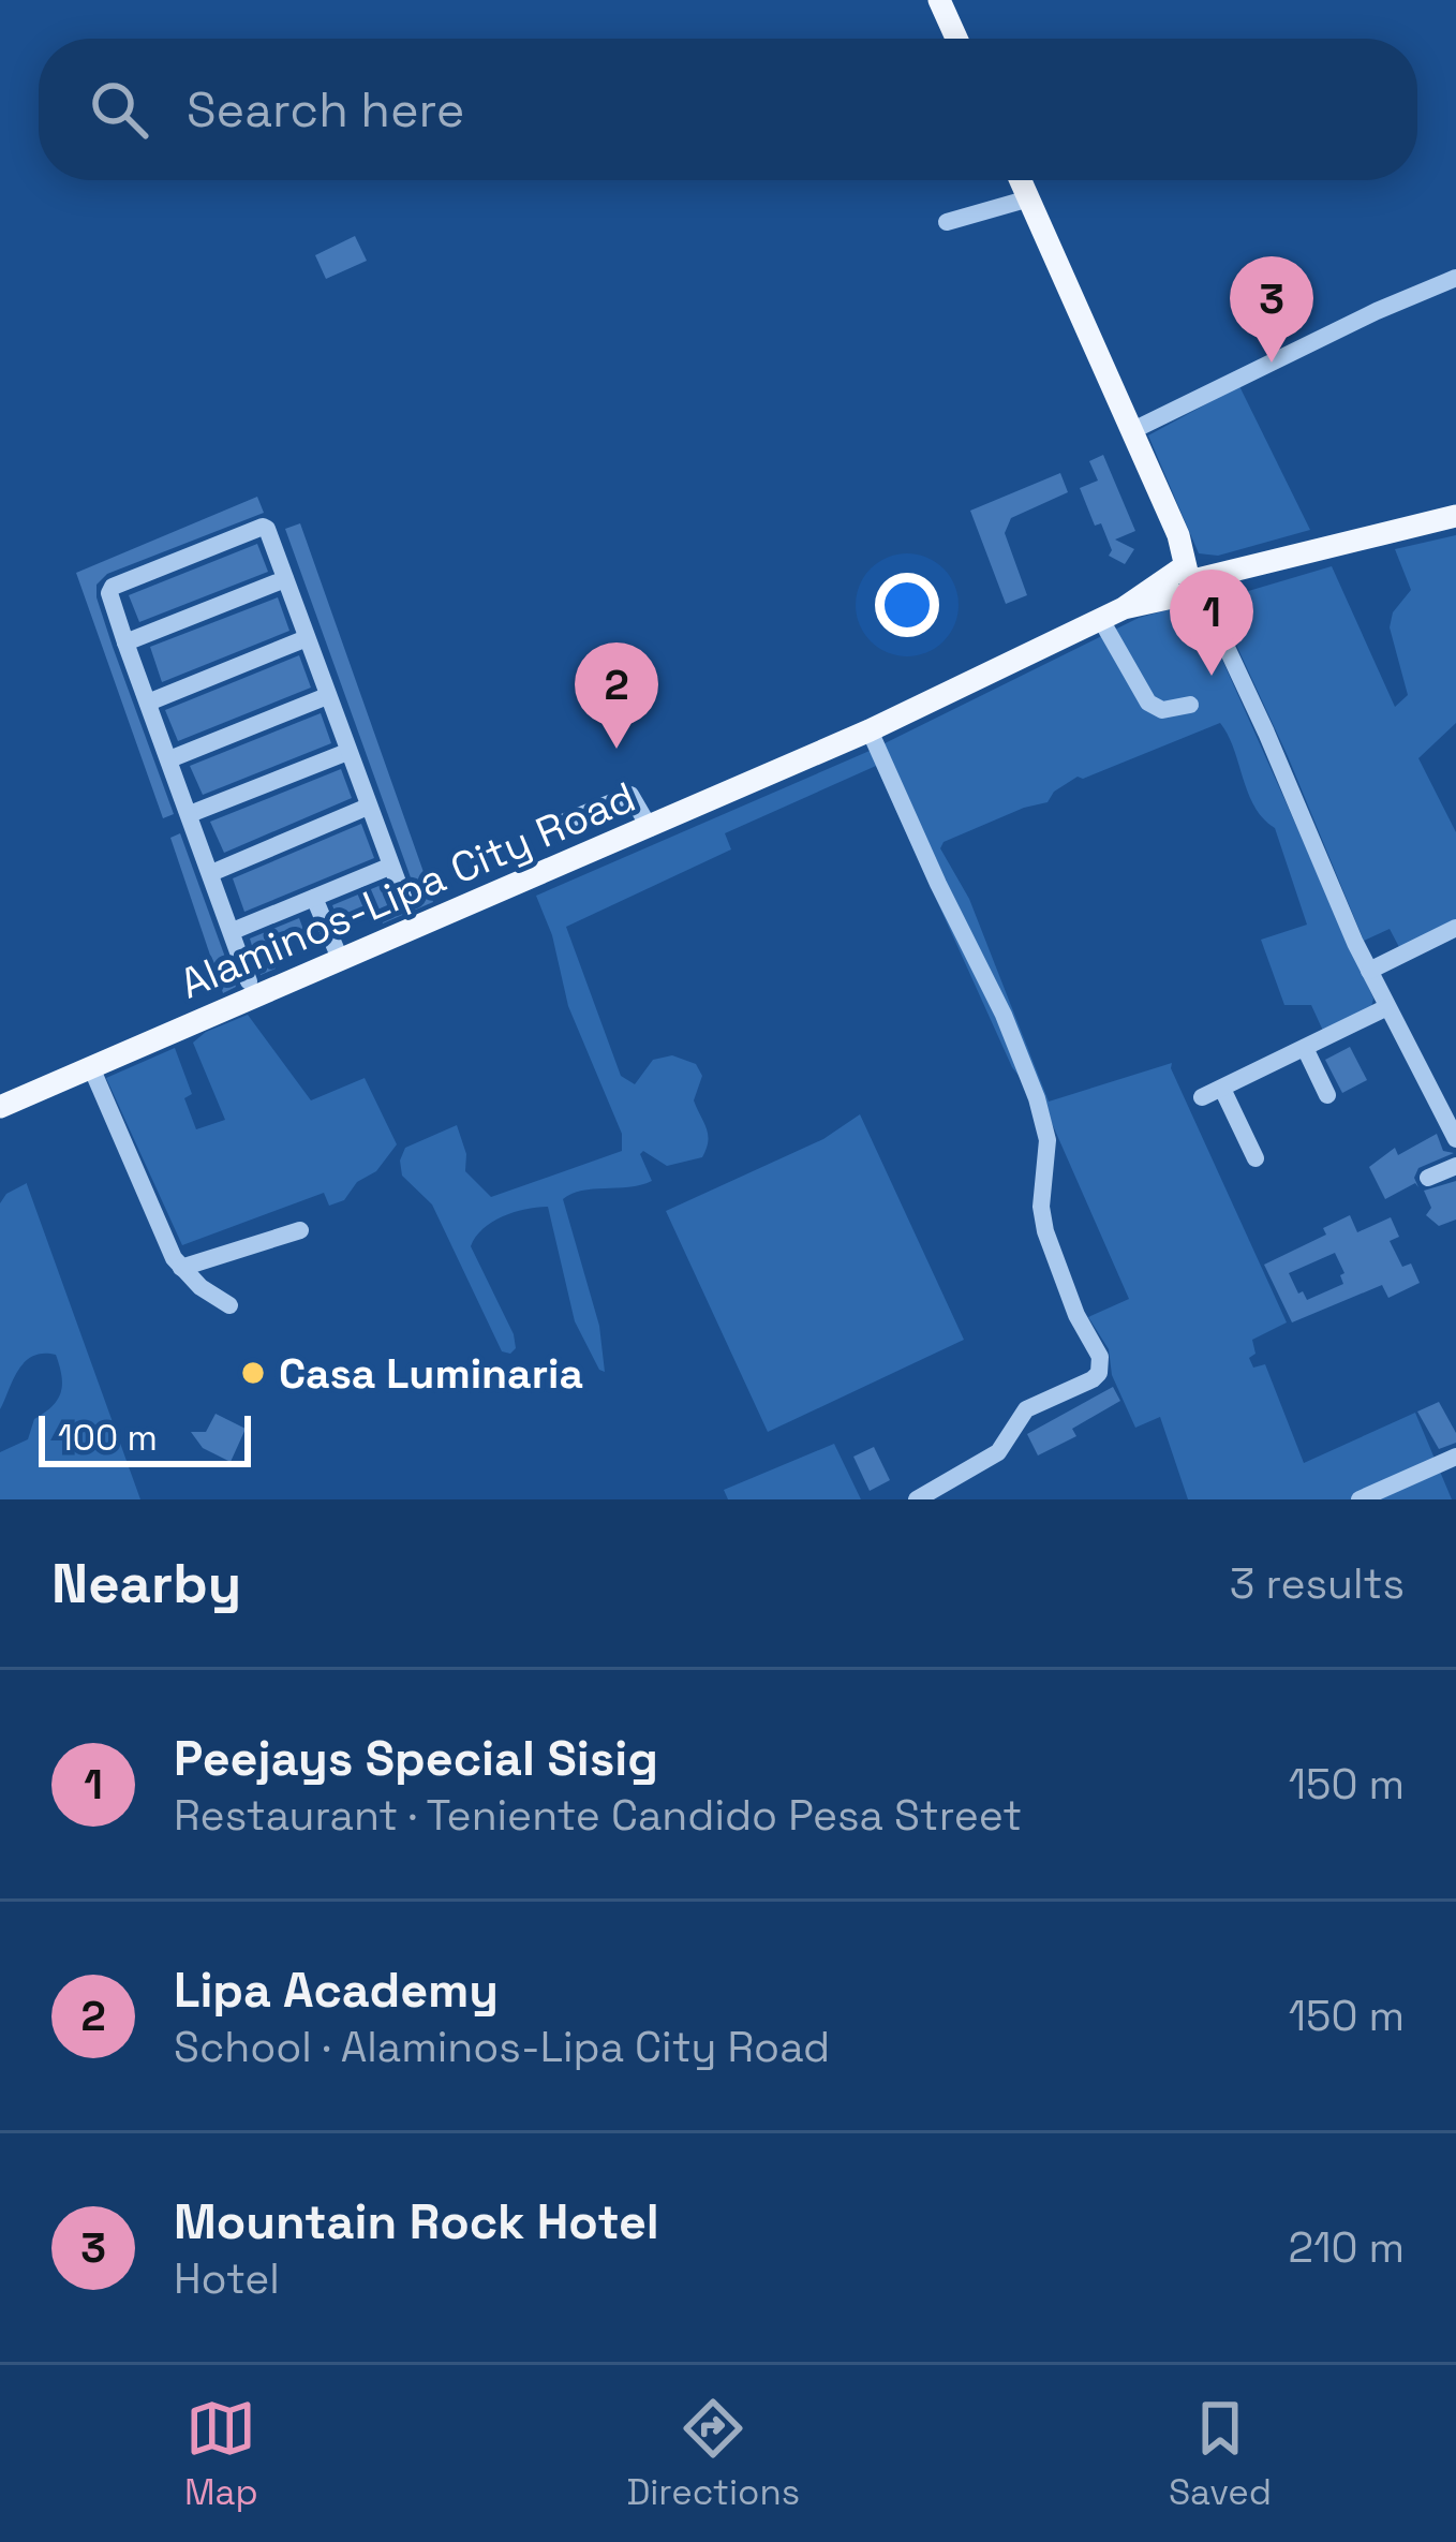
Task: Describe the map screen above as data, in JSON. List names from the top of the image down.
{
  "streets": {
    "main road": ["Alaminos-Lipa City Road"]
  },
  "places": ["Casa Luminaria"],
  "scale_bar": "100 m",
  "page": {
    "search": "Search here",
    "pins": ["3", "1", "2"],
    "scale": "100 m",
    "heading": ["Nearby", "3 results"],
    "list": [
      {
        "mark": "1",
        "name": "Peejays Special Sisig",
        "note": "Restaurant · Teniente Candido Pesa Street",
        "value": "150 m"
      },
      {
        "mark": "2",
        "name": "Lipa Academy",
        "note": "School · Alaminos-Lipa City Road",
        "value": "150 m"
      },
      {
        "mark": "3",
        "name": "Mountain Rock Hotel",
        "note": "Hotel",
        "value": "210 m"
      }
    ],
    "nav": ["Map", "Directions", "Saved"]
  }
}
